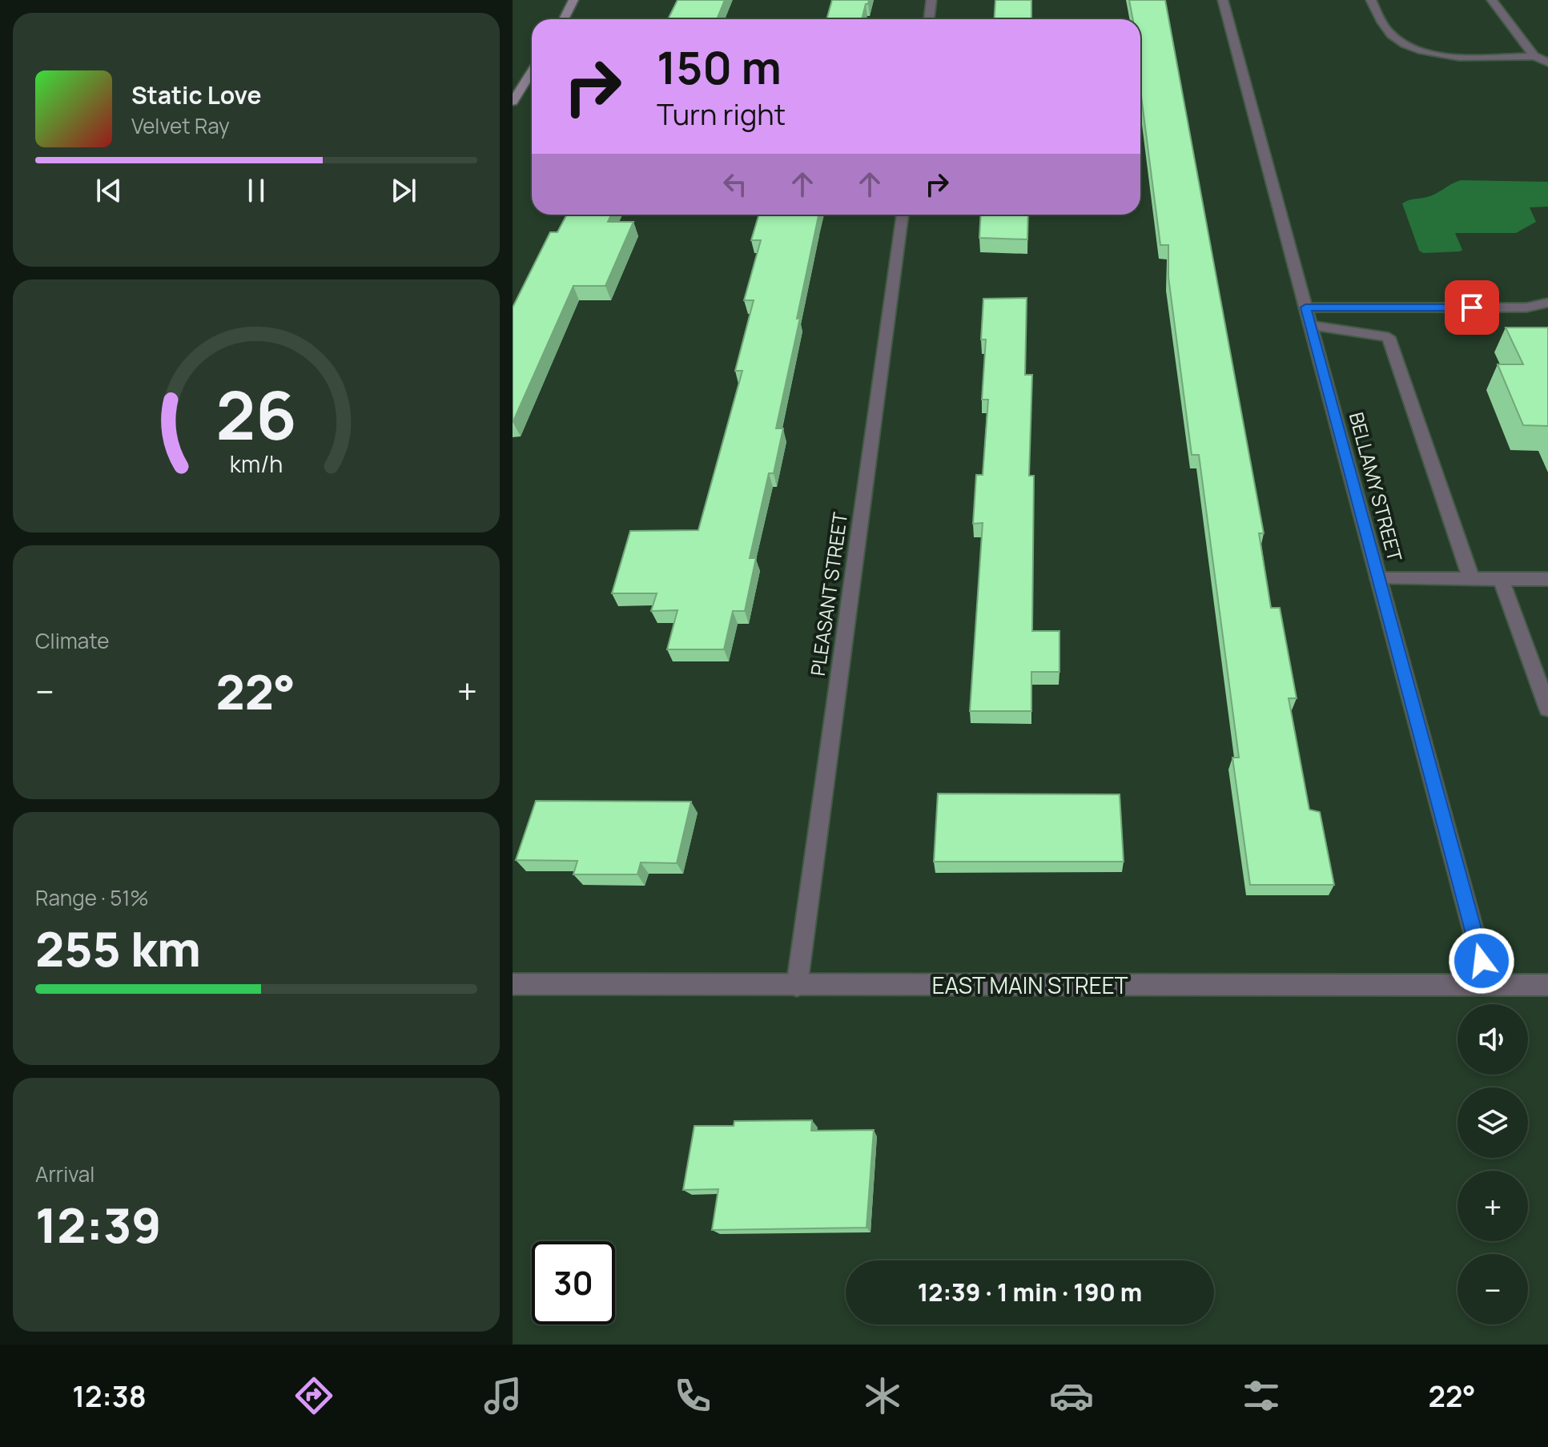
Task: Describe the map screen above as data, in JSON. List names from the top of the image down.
{
  "streets": {
    "street": ["BELLAMY STREET", "PLEASANT STREET", "EAST MAIN STREET"]
  },
  "crossings": [
    ["BELLAMY STREET", "EAST MAIN STREET"],
    ["PLEASANT STREET", "EAST MAIN STREET"]
  ],
  "page": {
    "turn": ["150 m", "Turn right"],
    "song": ["Static Love", "Velvet Ray"],
    "tile": [
      "Climate",
      ["Range · 51%", "255 km"],
      ["Arrival", "12:39"]
    ],
    "heat": ["−", "22°", "+"],
    "map_buttons": ["+", "−"],
    "limit": "30",
    "trip": "12:39 · 1 min · 190 m",
    "tabs": ["12:38", "22°"],
    "gauge": ["26", "km/h"]
  }
}
